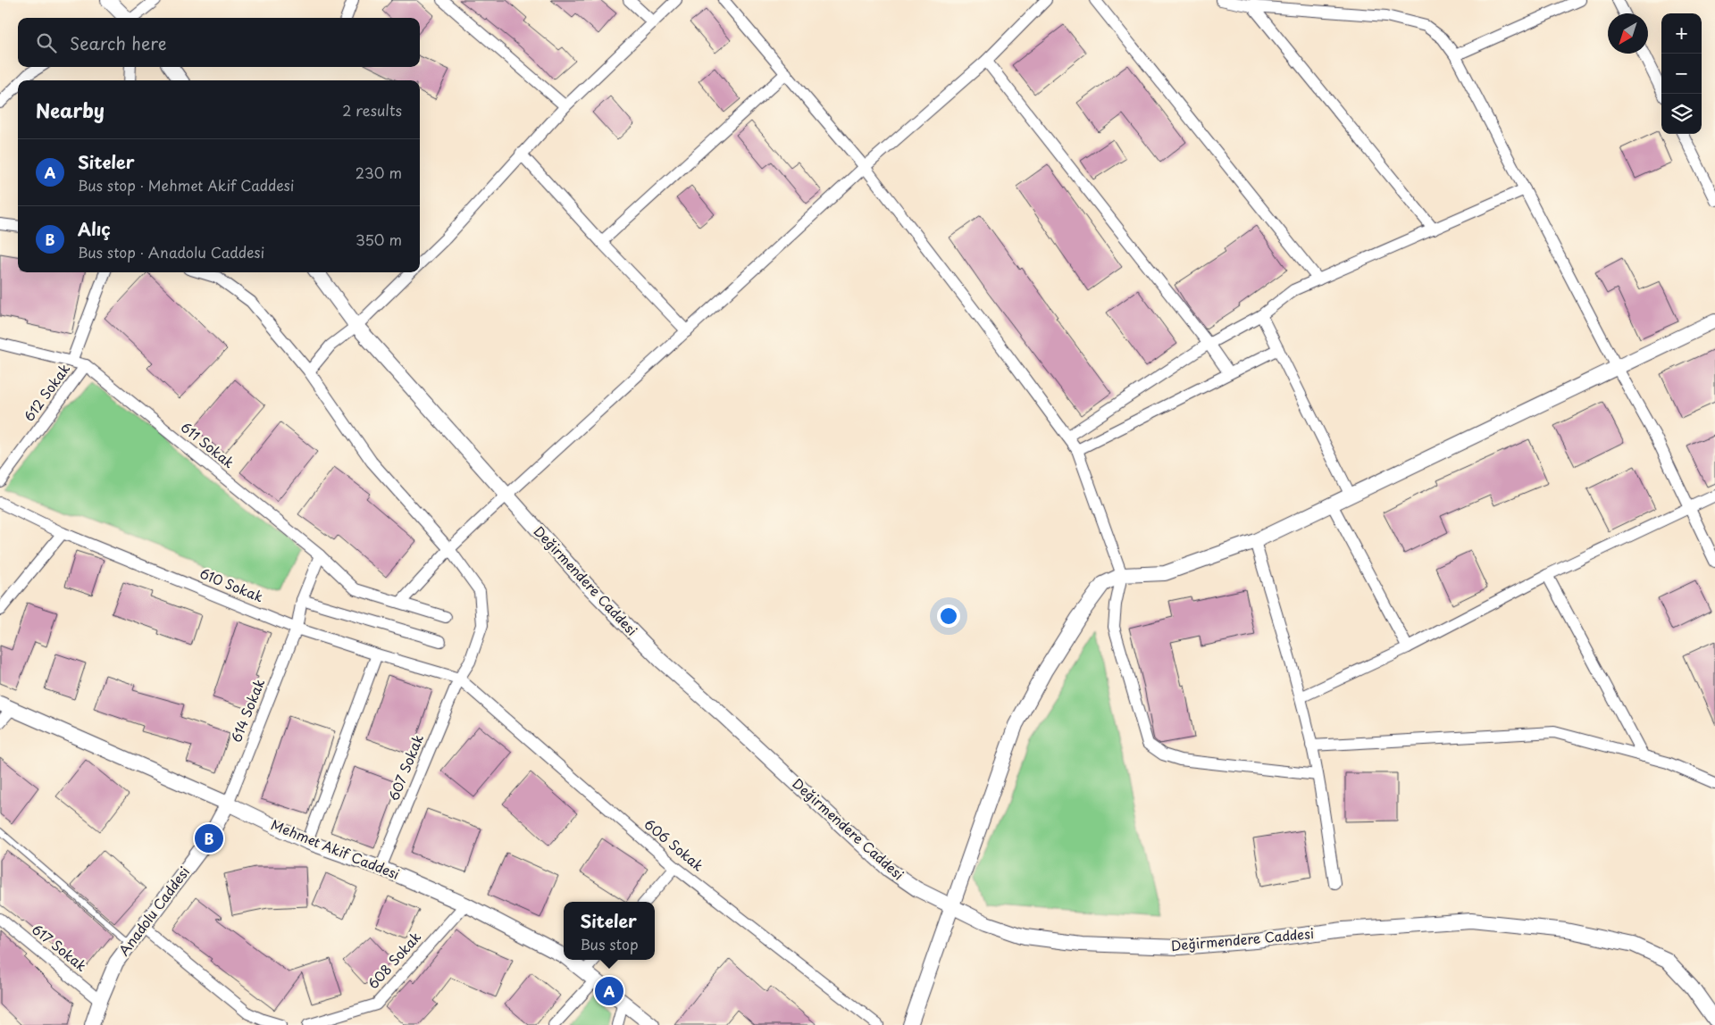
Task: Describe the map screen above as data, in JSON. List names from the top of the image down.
{
  "streets": {
    "street": [
      "612 Sokak",
      "611 Sokak",
      "Değirmendere Caddesi",
      "610 Sokak",
      "614 Sokak",
      "607 Sokak",
      "606 Sokak",
      "Mehmet Akif Caddesi",
      "Anadolu Caddesi",
      "617 Sokak",
      "608 Sokak"
    ]
  },
  "crossings": [
    ["612 Sokak", "611 Sokak"],
    ["610 Sokak", "614 Sokak"],
    ["610 Sokak", "607 Sokak"],
    ["610 Sokak", "606 Sokak"],
    ["614 Sokak", "Mehmet Akif Caddesi"],
    ["614 Sokak", "Anadolu Caddesi"],
    ["607 Sokak", "606 Sokak"],
    ["607 Sokak", "Mehmet Akif Caddesi"],
    ["Mehmet Akif Caddesi", "Anadolu Caddesi"],
    ["Mehmet Akif Caddesi", "608 Sokak"],
    ["Anadolu Caddesi", "617 Sokak"]
  ],
  "north": "bottom left",
  "page": {
    "map_buttons": ["+", "−"],
    "search": "Search here",
    "heading": ["Nearby", "2 results"],
    "list": [
      {
        "mark": "A",
        "name": "Siteler",
        "note": "Bus stop · Mehmet Akif Caddesi",
        "value": "230 m"
      },
      {
        "mark": "B",
        "name": "Alıç",
        "note": "Bus stop · Anadolu Caddesi",
        "value": "350 m"
      }
    ],
    "pins": ["B", "A"],
    "popup": ["Siteler", "Bus stop"]
  }
}
